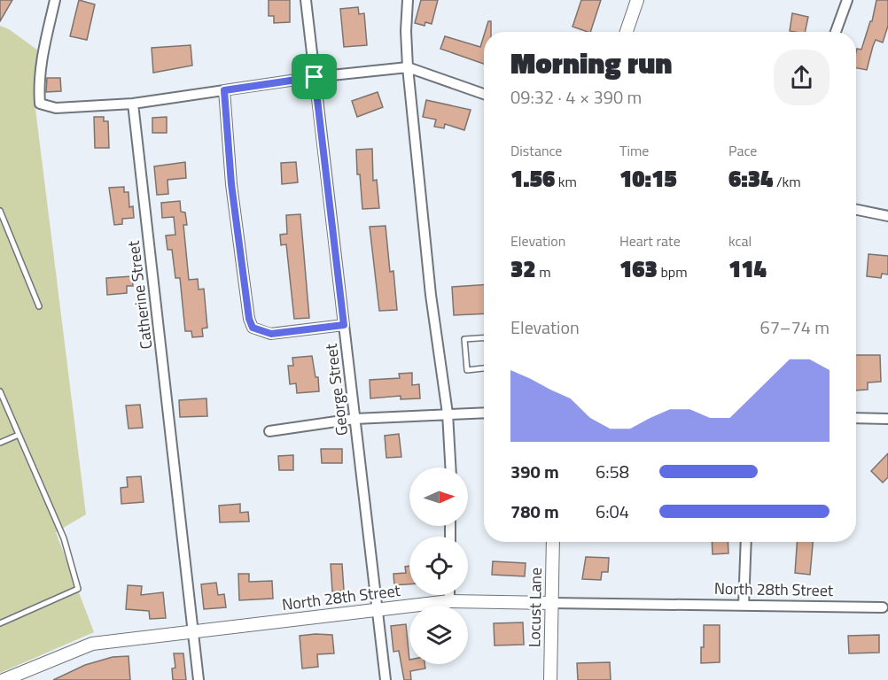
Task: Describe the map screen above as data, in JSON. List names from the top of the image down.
{
  "streets": {
    "street": [
      "Catherine Street",
      "George Street",
      "North 28th Street",
      "Locust Lane"
    ]
  },
  "crossings": [
    ["Catherine Street", "North 28th Street"],
    ["George Street", "North 28th Street"],
    ["North 28th Street", "Locust Lane"]
  ],
  "north": "right",
  "page": {
    "heading": ["Morning run", "09:32 · 4 × 390 m"],
    "stats": [
      ["Distance", "1.56 km"],
      ["Time", "10:15"],
      ["Pace", "6:34 /km"],
      ["Elevation", "32 m"],
      ["Heart rate", "163 bpm"],
      ["kcal", "114"]
    ],
    "chart": ["Elevation", "67–74 m"],
    "list": [
      {
        "name": "390 m",
        "note": "6:58"
      },
      {
        "name": "780 m",
        "note": "6:04"
      }
    ]
  }
}
